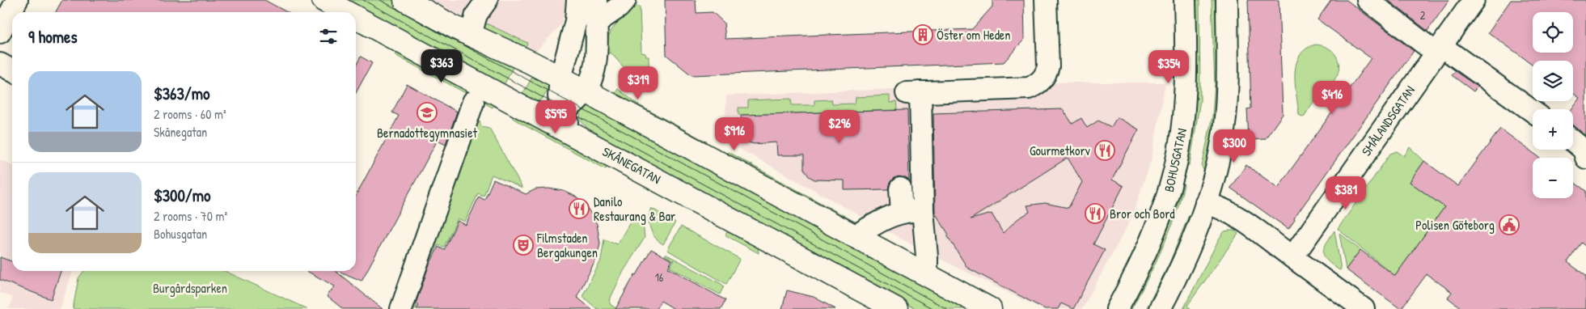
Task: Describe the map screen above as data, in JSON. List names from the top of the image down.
{
  "streets": {
    "main road": ["SKÅNEGATAN"],
    "street": ["SMÅLANDSGATAN", "BOHUSGATAN"]
  },
  "parks": ["Burgårdsparken"],
  "places": {
    "building": ["Öster om Heden"],
    "school or university": ["Bernadottegymnasiet"],
    "restaurant": ["Gourmetkorv", "Danilo Restaurang & Bar", "Bror och Bord"],
    "public building": ["Polisen Göteborg"],
    "theatre": ["Filmstaden Bergakungen"]
  },
  "house_numbers": ["2", "16"],
  "page": {
    "map_buttons": ["+", "−"],
    "heading": "9 homes",
    "price": [
      "$363",
      "$354",
      "$319",
      "$416",
      "$595",
      "$296",
      "$916",
      "$300",
      "$381"
    ],
    "list": [
      {
        "name": "$363/mo",
        "note": "2 rooms · 60 m² · Skånegatan"
      },
      {
        "name": "$300/mo",
        "note": "2 rooms · 70 m² · Bohusgatan"
      }
    ]
  }
}
